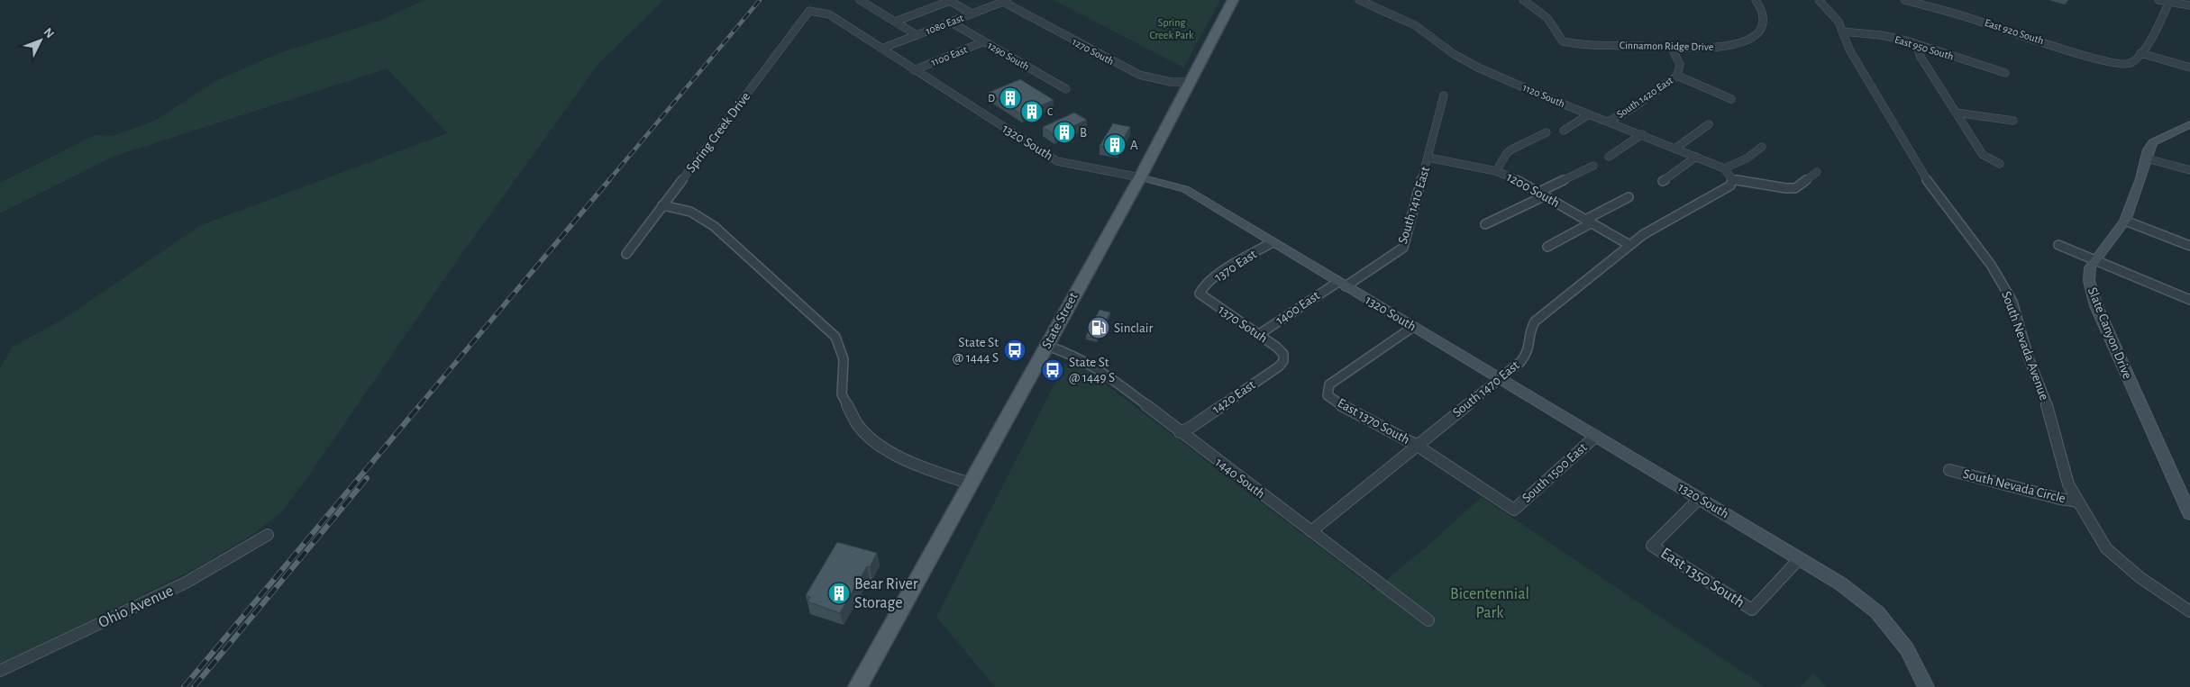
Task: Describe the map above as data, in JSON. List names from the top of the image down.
{
  "streets": {
    "main road": ["State Street"],
    "street": [
      "1080 East",
      "East 920 South",
      "Cinnamon Ridge Drive",
      "East 950 South",
      "1270 South",
      "1100 East",
      "1290 South",
      "1120 South",
      "South 1420 East",
      "Spring Creek Drive",
      "1320 South",
      "1200 South",
      "South 1410 East",
      "1370 East",
      "1400 East",
      "1370 Sotuh",
      "Slate Canyon Drive",
      "South Nevada Avenue",
      "South 1470 East",
      "1420 East",
      "East 1370 South",
      "South 1500 East",
      "1440 South",
      "South Nevada Circle",
      "East 1350 South",
      "Ohio Avenue"
    ]
  },
  "crossings": [
    ["1080 East", "1270 South"],
    ["1080 East", "1290 South"],
    ["1080 East", "1320 South"],
    ["Cinnamon Ridge Drive", "South 1420 East"],
    ["East 950 South", "South Nevada Avenue"],
    ["1270 South", "State Street"],
    ["1100 East", "1290 South"],
    ["1100 East", "1320 South"],
    ["1120 South", "South 1420 East"],
    ["Spring Creek Drive", "1320 South"],
    ["1320 South", "South 1410 East"],
    ["1320 South", "1370 East"],
    ["1320 South", "1400 East"],
    ["1320 South", "State Street"],
    ["1320 South", "South 1470 East"],
    ["1320 South", "East 1370 South"],
    ["1320 South", "South 1500 East"],
    ["1320 South", "East 1350 South"],
    ["1200 South", "South 1410 East"],
    ["1200 South", "South 1470 East"],
    ["South 1410 East", "1400 East"],
    ["1370 East", "1370 Sotuh"],
    ["1400 East", "1370 Sotuh"],
    ["State Street", "1440 South"],
    ["1370 Sotuh", "1420 East"],
    ["South Nevada Avenue", "South Nevada Circle"],
    ["South 1470 East", "East 1370 South"],
    ["South 1470 East", "1440 South"],
    ["1420 East", "1440 South"],
    ["East 1370 South", "South 1500 East"]
  ],
  "parks": ["Spring Creek Park", "Bicentennial Park"],
  "places": {
    "building": [
      "D",
      "C",
      "B",
      "A",
      "Bear River Storage"
    ],
    "fuel station": ["Sinclair"],
    "bus stop": ["State St @ 1444 S", "State St @ 1449 S"]
  },
  "north": "top right"
}
